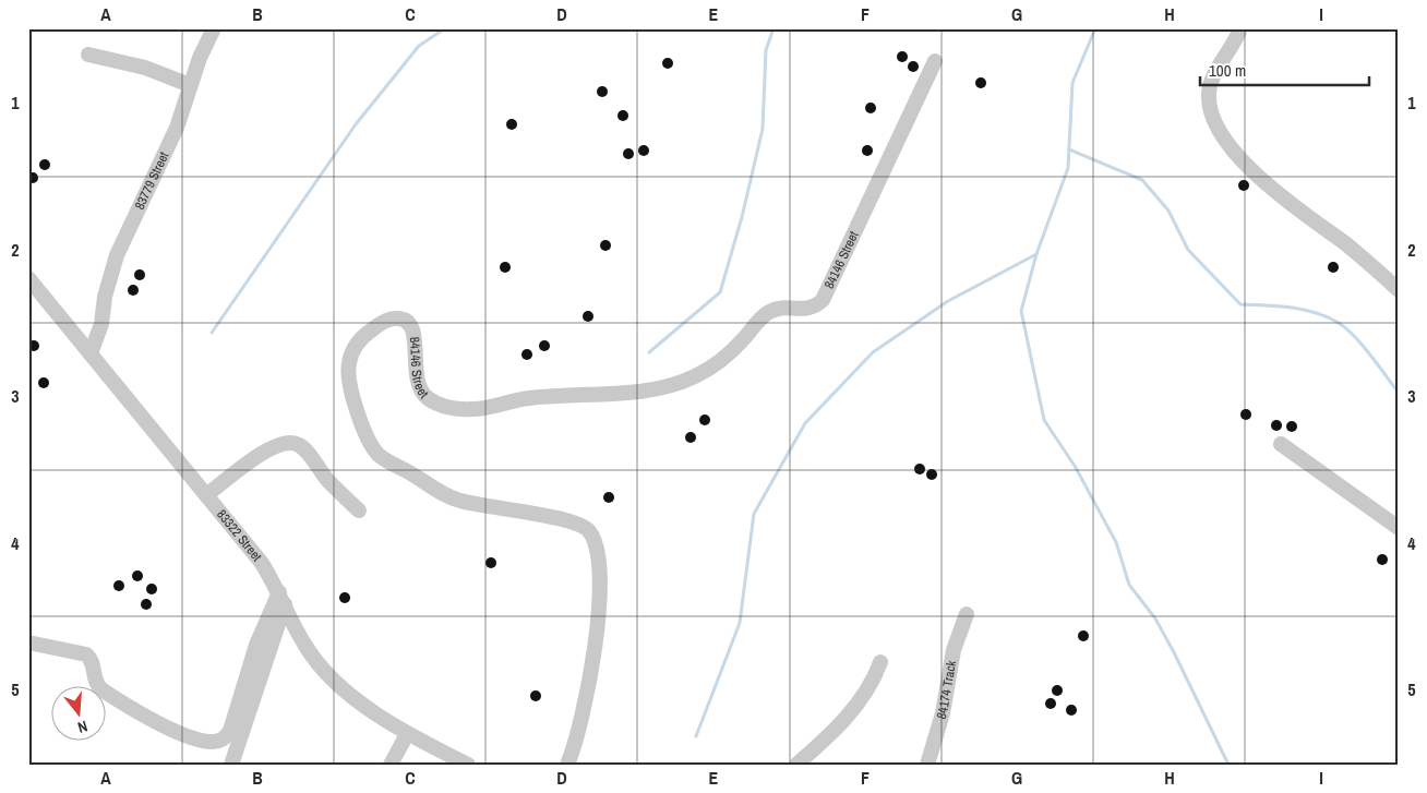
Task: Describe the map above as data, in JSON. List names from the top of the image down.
{
  "streets": {
    "street": [
      "83779 Street",
      "84146 Street",
      "83322 Street",
      "84174 Track"
    ]
  },
  "crossings": [
    ["83779 Street", "83322 Street"]
  ],
  "scale_bar": "100 m",
  "north": "bottom",
  "grid": {
    "columns": [
      "A",
      "B",
      "C",
      "D",
      "E",
      "F",
      "G",
      "H",
      "I"
    ],
    "rows": [
      "1",
      "2",
      "3",
      "4",
      "5"
    ]
  }
}
